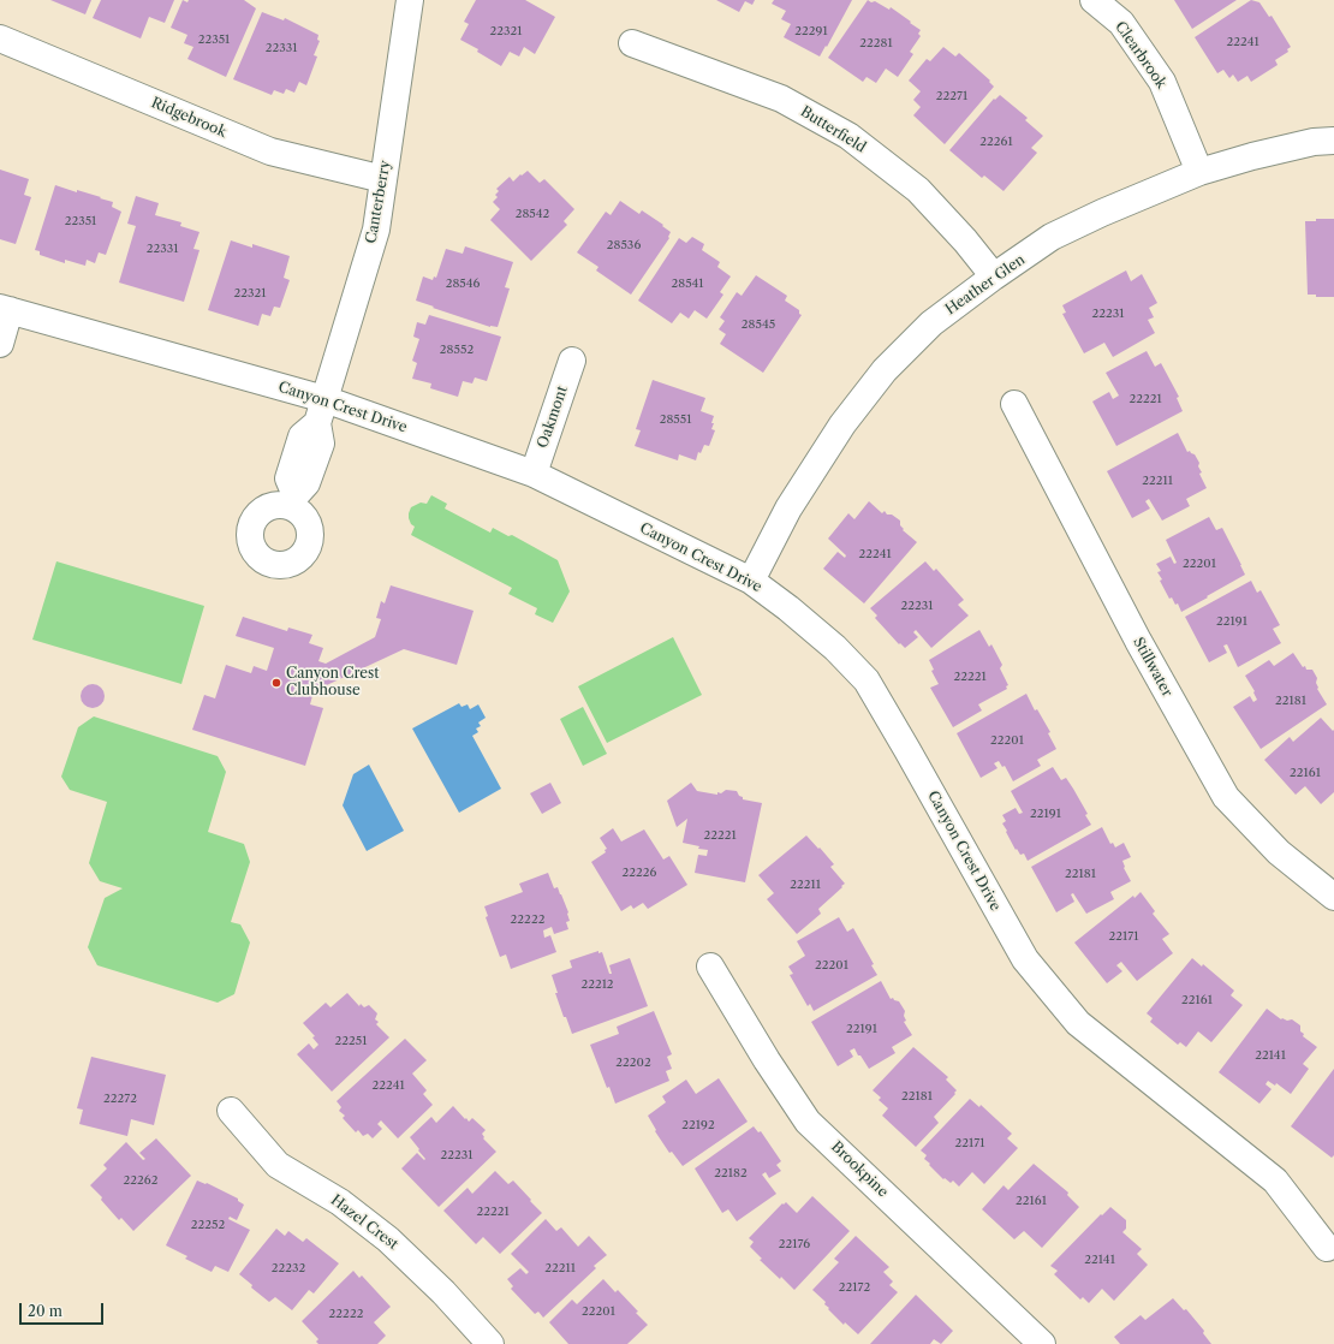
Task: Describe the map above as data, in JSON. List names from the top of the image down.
{
  "streets": {
    "street": [
      "Clearbrook",
      "Ridgebrook",
      "Butterfield",
      "Canterberry",
      "Heather Glen",
      "Canyon Crest Drive",
      "Oakmont",
      "Stillwater",
      "Brookpine",
      "Hazel Crest"
    ]
  },
  "crossings": [
    ["Clearbrook", "Heather Glen"],
    ["Ridgebrook", "Canterberry"],
    ["Butterfield", "Heather Glen"],
    ["Canterberry", "Canyon Crest Drive"],
    ["Heather Glen", "Canyon Crest Drive"],
    ["Canyon Crest Drive", "Oakmont"]
  ],
  "places": ["Canyon Crest Clubhouse"],
  "house_numbers": [
    "22321",
    "22291",
    "22351",
    "22241",
    "22281",
    "22331",
    "22271",
    "22261",
    "28542",
    "22351",
    "28536",
    "22331",
    "28546",
    "28541",
    "22321",
    "22231",
    "28545",
    "28552",
    "22221",
    "28551",
    "22211",
    "22241",
    "22201",
    "22231",
    "22191",
    "22221",
    "22181",
    "22201",
    "22161",
    "22191",
    "22221",
    "22226",
    "22181",
    "22211",
    "22222",
    "22171",
    "22201",
    "22212",
    "22161",
    "22191",
    "22251",
    "22141",
    "22202",
    "22241",
    "22181",
    "22272",
    "22192",
    "22171",
    "22231",
    "22182",
    "22262",
    "22161",
    "22221",
    "22252",
    "22176",
    "22141",
    "22232",
    "22211",
    "22172",
    "22201",
    "22222"
  ],
  "scale_bar": "20 m"
}
